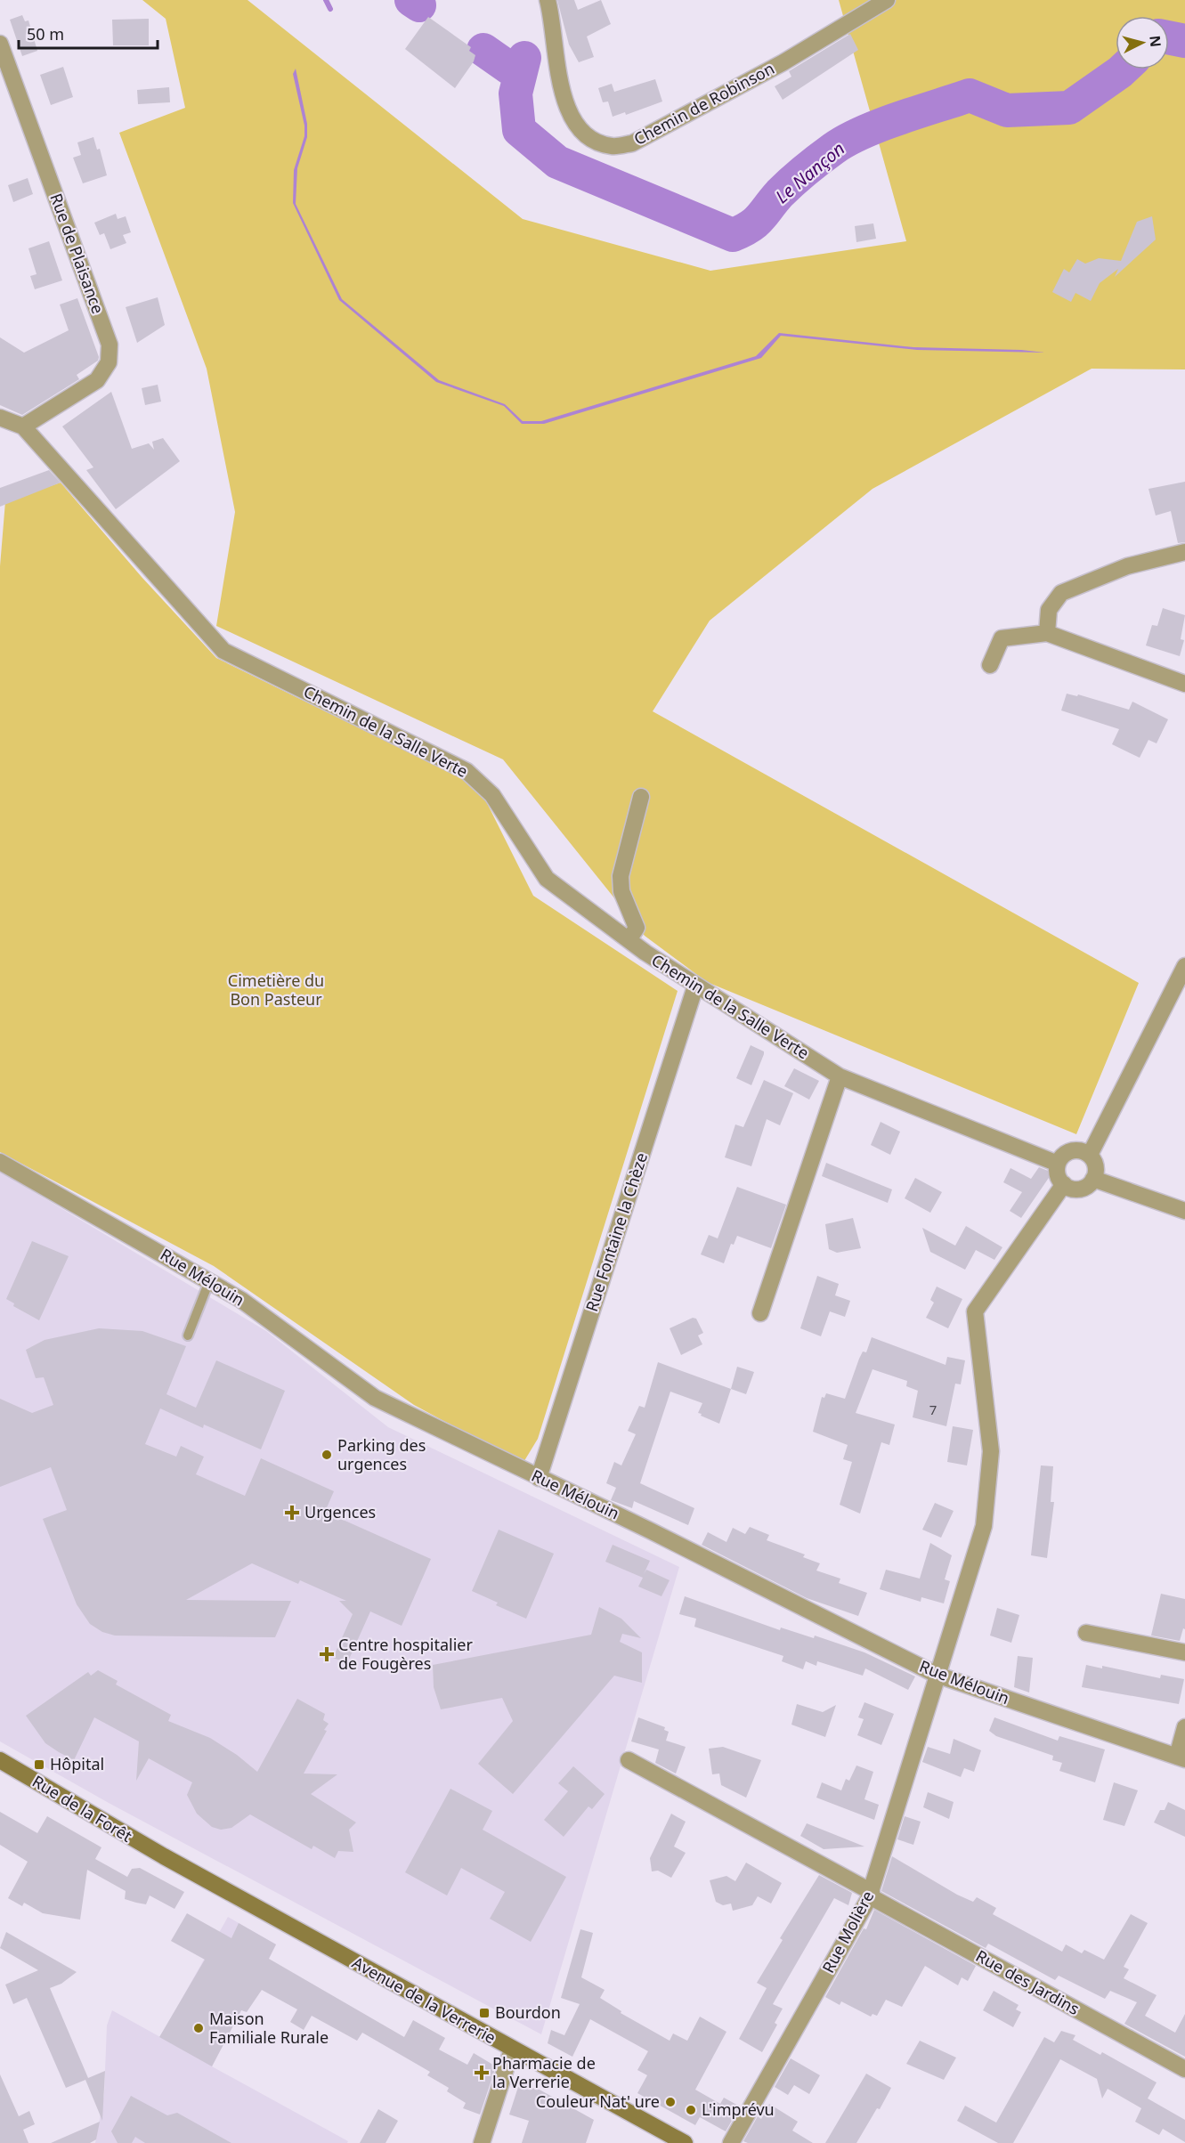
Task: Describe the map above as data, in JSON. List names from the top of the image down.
{
  "streets": {
    "main road": ["Rue de la Forêt", "Avenue de la Verrerie"],
    "street": [
      "Chemin de Robinson",
      "Rue de Plaisance",
      "Chemin de la Salle Verte",
      "Rue Fontaine la Chèze",
      "Rue Mélouin",
      "Rue Molière",
      "Rue des Jardins"
    ]
  },
  "crossings": [
    ["Rue de Plaisance", "Chemin de la Salle Verte"],
    ["Chemin de la Salle Verte", "Rue Fontaine la Chèze"],
    ["Chemin de la Salle Verte", "Rue Molière"],
    ["Rue Fontaine la Chèze", "Rue Mélouin"],
    ["Rue Mélouin", "Rue Molière"],
    ["Rue de la Forêt", "Avenue de la Verrerie"],
    ["Rue Molière", "Rue des Jardins"]
  ],
  "water": ["Le Nançon"],
  "parks": ["Cimetière du Bon Pasteur"],
  "places": {
    "other": [
      "Parking des urgences",
      "Maison Familiale Rurale",
      "Couleur Nat' ure",
      "L'imprévu"
    ],
    "health": ["Urgences", "Centre hospitalier de Fougères", "Pharmacie de la Verrerie"],
    "transit": ["Hôpital", "Bourdon"]
  },
  "house_numbers": ["7"],
  "scale_bar": "50 m",
  "north": "right"
}
